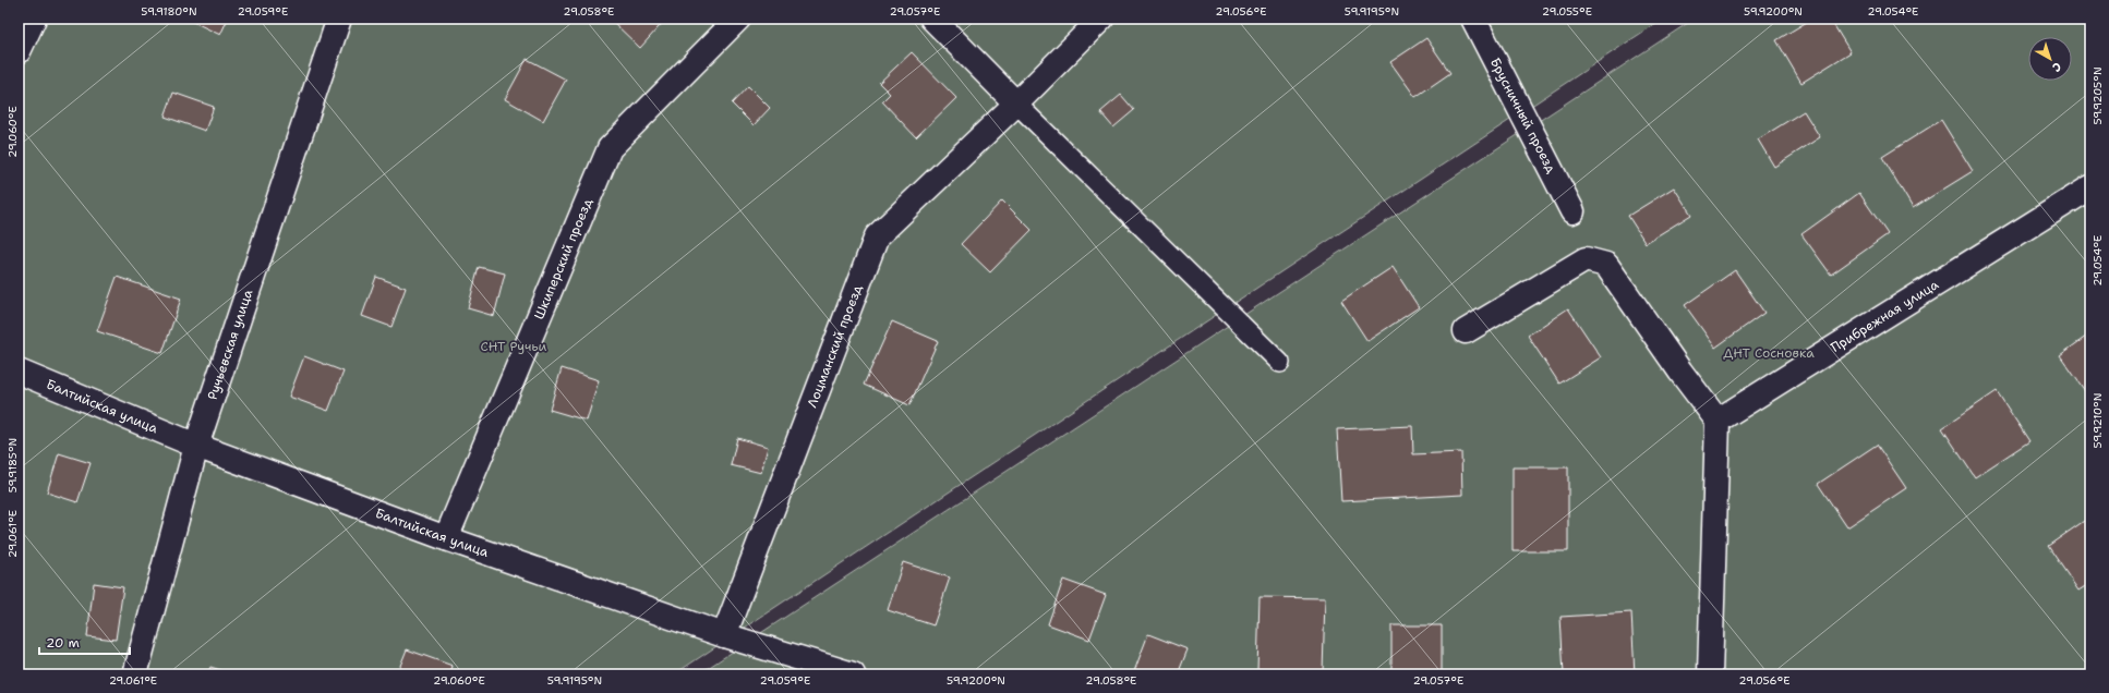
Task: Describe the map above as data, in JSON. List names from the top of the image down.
{
  "streets": {
    "street": [
      "Брусничный проезд",
      "Шкиперский проезд",
      "Прибрежная улица",
      "Ручьевская улица",
      "Лоцманский проезд",
      "Балтийская улица"
    ]
  },
  "crossings": [
    ["Шкиперский проезд", "Балтийская улица"],
    ["Ручьевская улица", "Балтийская улица"],
    ["Лоцманский проезд", "Балтийская улица"]
  ],
  "parks": ["СНТ Ручьи", "ДНТ Сосновка"],
  "scale_bar": "20 m",
  "north": "bottom right",
  "coordinates": [
    "59.9180°N",
    "29.059°E",
    "29.058°E",
    "29.057°E",
    "29.056°E",
    "59.9195°N",
    "29.055°E",
    "59.9200°N",
    "29.054°E",
    "59.9205°N",
    "29.060°E",
    "59.9210°N",
    "59.9185°N",
    "29.061°E"
  ]
}
